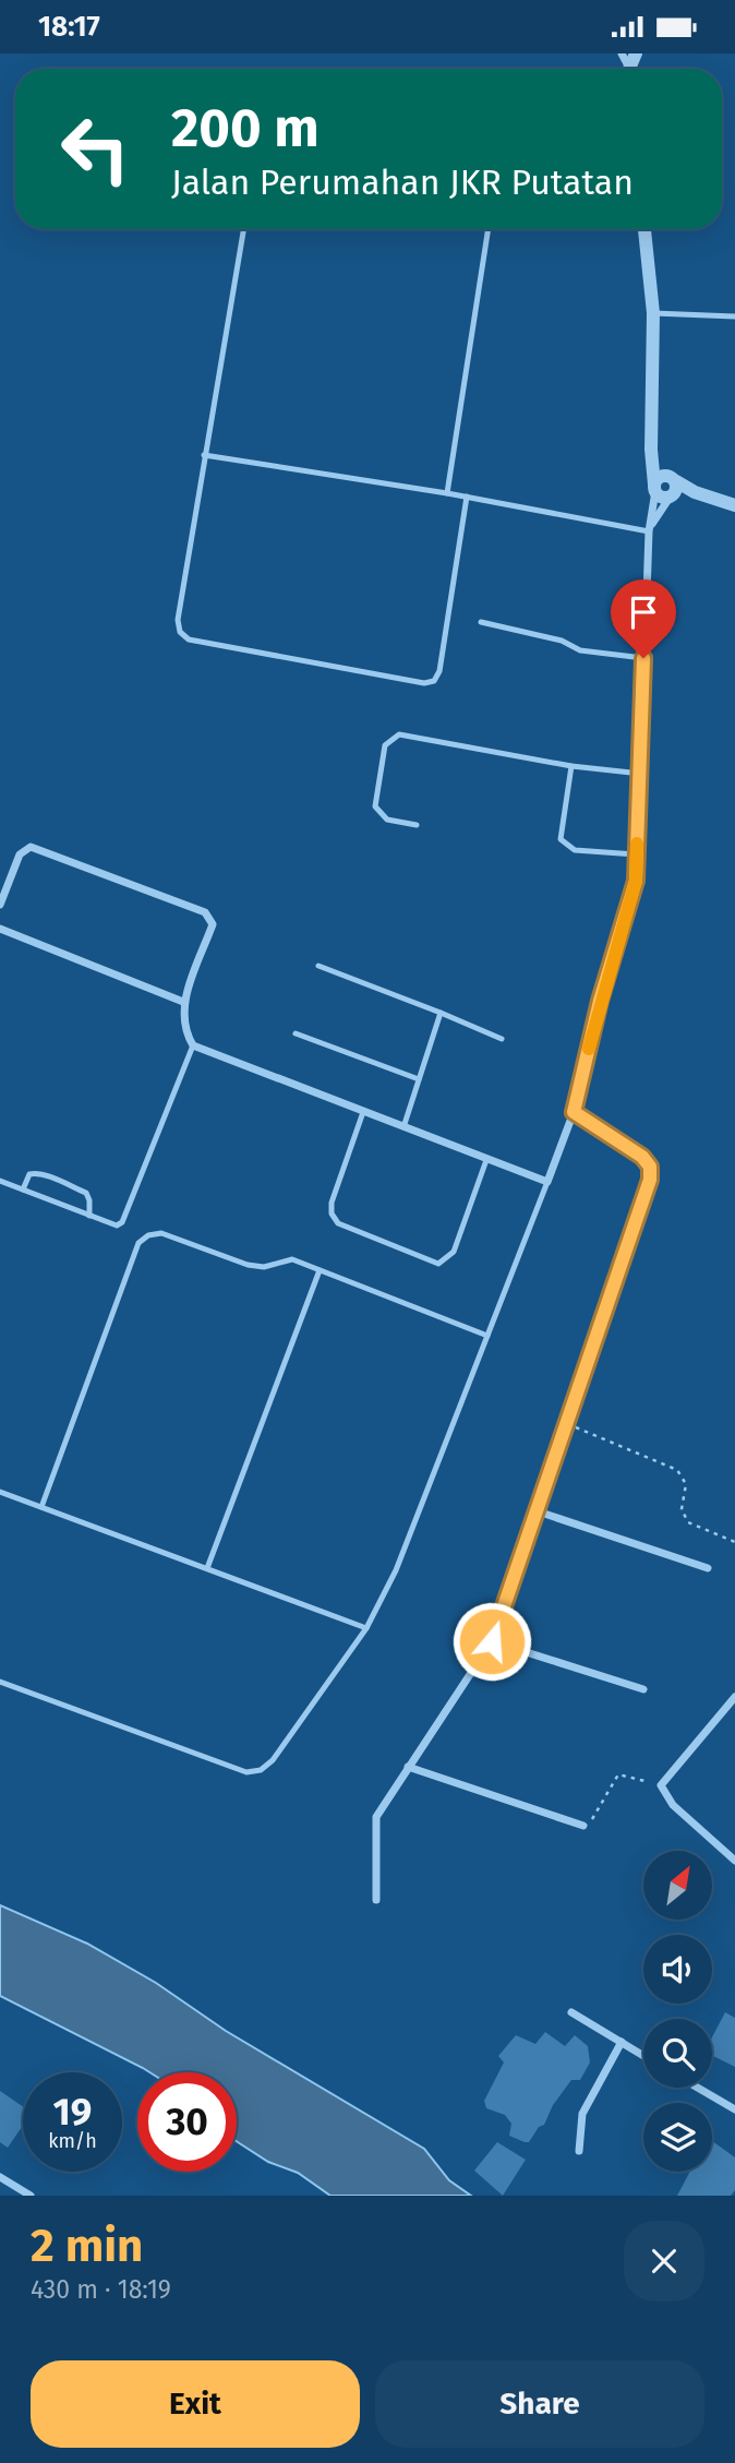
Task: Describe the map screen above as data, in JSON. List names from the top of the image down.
{
  "north": "top right",
  "page": {
    "status": "18:17",
    "turn": ["200 m", "Jalan Perumahan JKR Putatan"],
    "speed": "19 km/h",
    "limit": "30",
    "heading": ["2 min", "430 m · 18:19"],
    "buttons": ["Exit", "Share"]
  }
}
